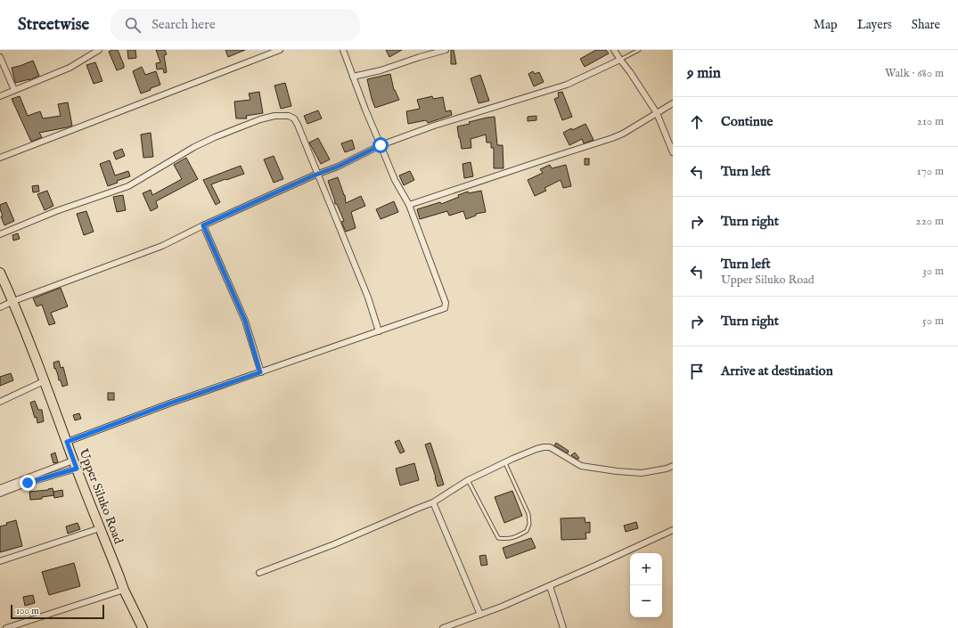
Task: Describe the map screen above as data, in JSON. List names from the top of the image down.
{
  "streets": {
    "main road": ["Upper Siluko Road"]
  },
  "scale_bar": "100 m",
  "page": {
    "header": "Streetwise",
    "search": "Search here",
    "nav": ["Map", "Layers", "Share"],
    "heading": ["9 min", "Walk · 680 m"],
    "list": [
      ["Continue", "210 m"],
      ["Turn left", "170 m"],
      ["Turn right", "220 m"],
      ["Turn left", "Upper Siluko Road", "30 m"],
      ["Turn right", "50 m"],
      "Arrive at destination"
    ],
    "map_buttons": ["+", "−"],
    "scale": "100 m"
  }
}
